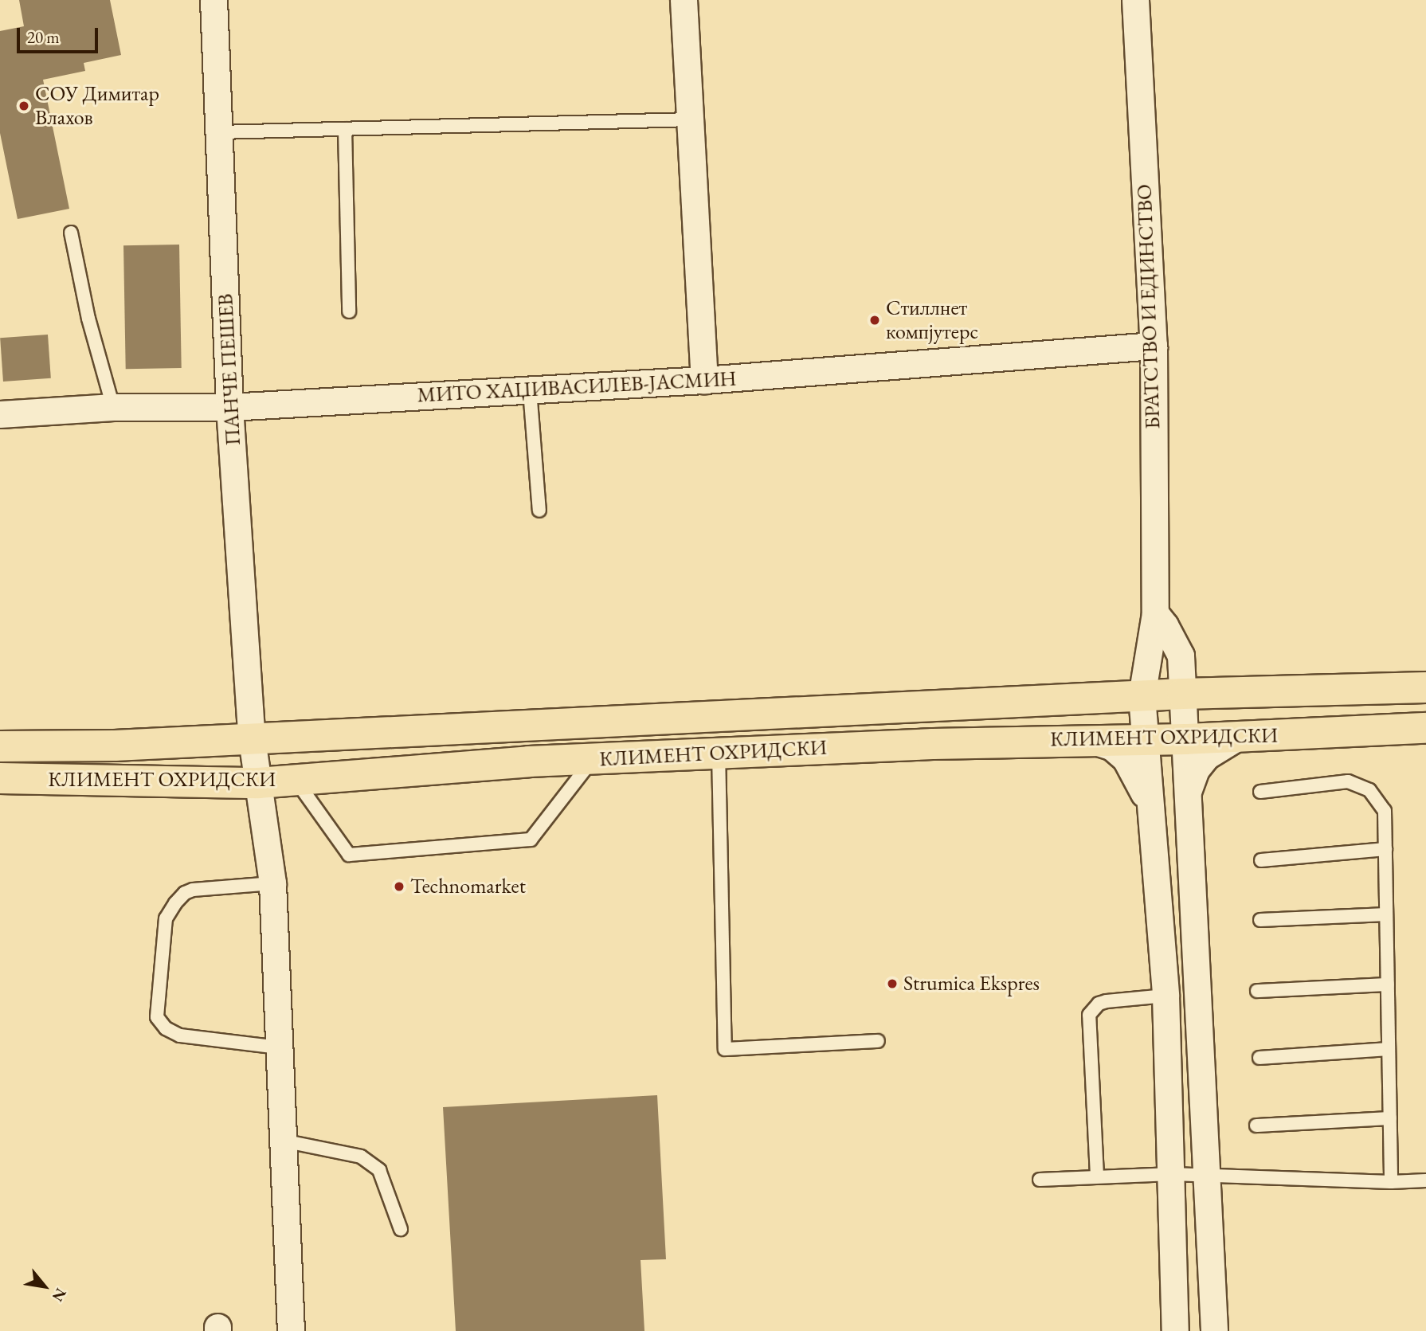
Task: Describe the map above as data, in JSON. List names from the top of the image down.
{
  "streets": {
    "main road": ["КЛИМЕНТ ОХРИДСКИ"],
    "street": ["БРАТСТВО И ЕДИНСТВО", "ПАНЧЕ ПЕШЕВ", "МИТО ХАЏИВАСИЛЕВ-ЈАСМИН"]
  },
  "crossings": [
    ["БРАТСТВО И ЕДИНСТВО", "МИТО ХАЏИВАСИЛЕВ-ЈАСМИН"],
    ["БРАТСТВО И ЕДИНСТВО", "КЛИМЕНТ ОХРИДСКИ"],
    ["ПАНЧЕ ПЕШЕВ", "МИТО ХАЏИВАСИЛЕВ-ЈАСМИН"],
    ["ПАНЧЕ ПЕШЕВ", "КЛИМЕНТ ОХРИДСКИ"]
  ],
  "places": [
    "СОУ Димитар Влахов",
    "Стиллнет компјутерс",
    "Technomarket",
    "Strumica Ekspres"
  ],
  "scale_bar": "20 m",
  "north": "bottom right"
}
